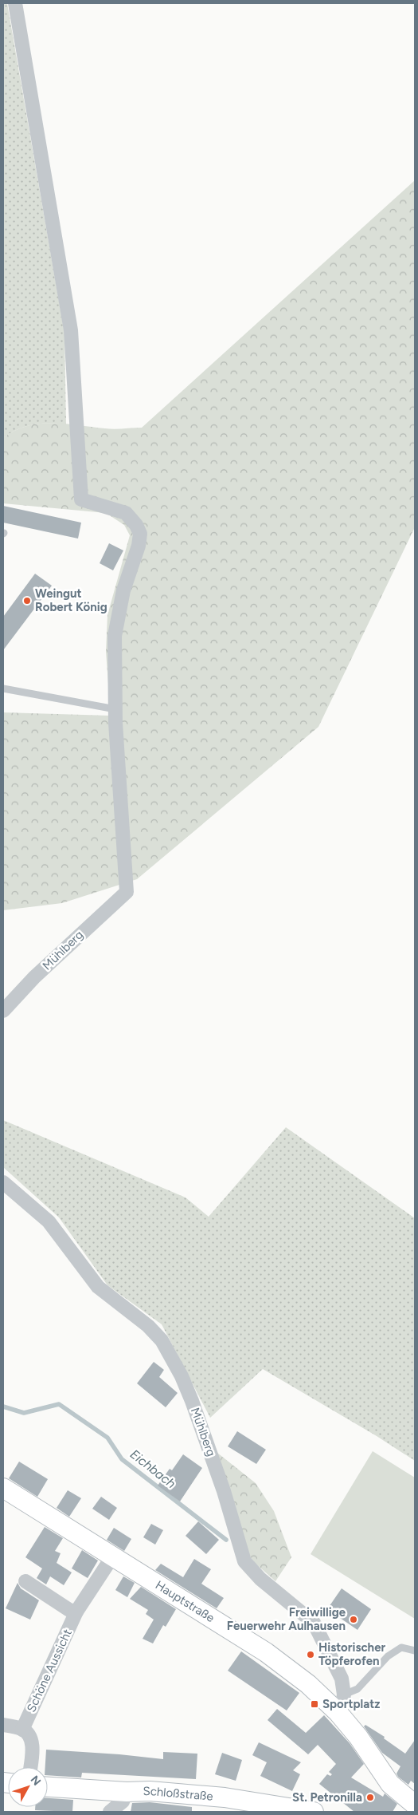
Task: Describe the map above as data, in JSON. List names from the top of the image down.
{
  "streets": {
    "main road": ["Hauptstraße", "Schloßstraße"],
    "street": ["Mühlberg", "Schöne Aussicht"]
  },
  "crossings": [
    ["Hauptstraße", "Schöne Aussicht"]
  ],
  "water": ["Eichbach"],
  "places": {
    "other": [
      "Weingut Robert König",
      "Freiwillige Feuerwehr Aulhausen",
      "Historischer Töpferofen",
      "St. Petronilla"
    ],
    "transit": ["Sportplatz"]
  },
  "north": "top right"
}
